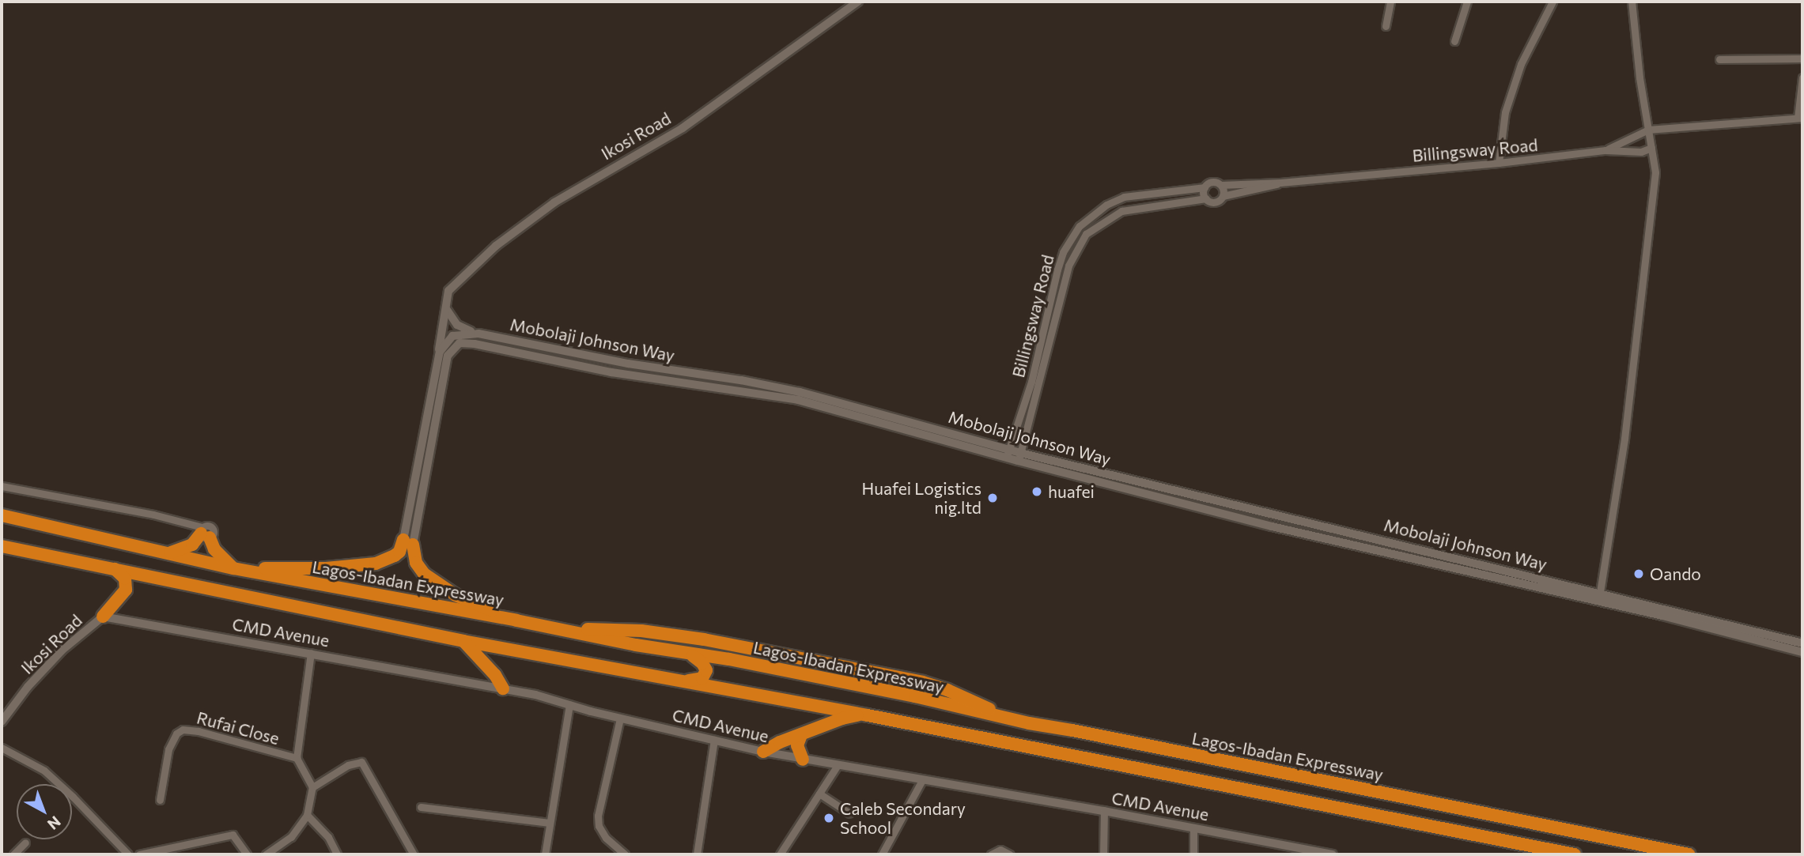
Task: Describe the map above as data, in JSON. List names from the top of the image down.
{
  "streets": {
    "highway": ["Lagos-Ibadan Expressway"],
    "street": [
      "Ikosi Road",
      "Billingsway Road",
      "Mobolaji Johnson Way",
      "CMD Avenue",
      "Rufai Close"
    ]
  },
  "crossings": [
    ["Ikosi Road", "CMD Avenue"],
    ["Billingsway Road", "Mobolaji Johnson Way"]
  ],
  "places": [
    "huafei",
    "Huafei Logistics nig.ltd",
    "Oando",
    "Caleb Secondary School"
  ],
  "north": "bottom right"
}
